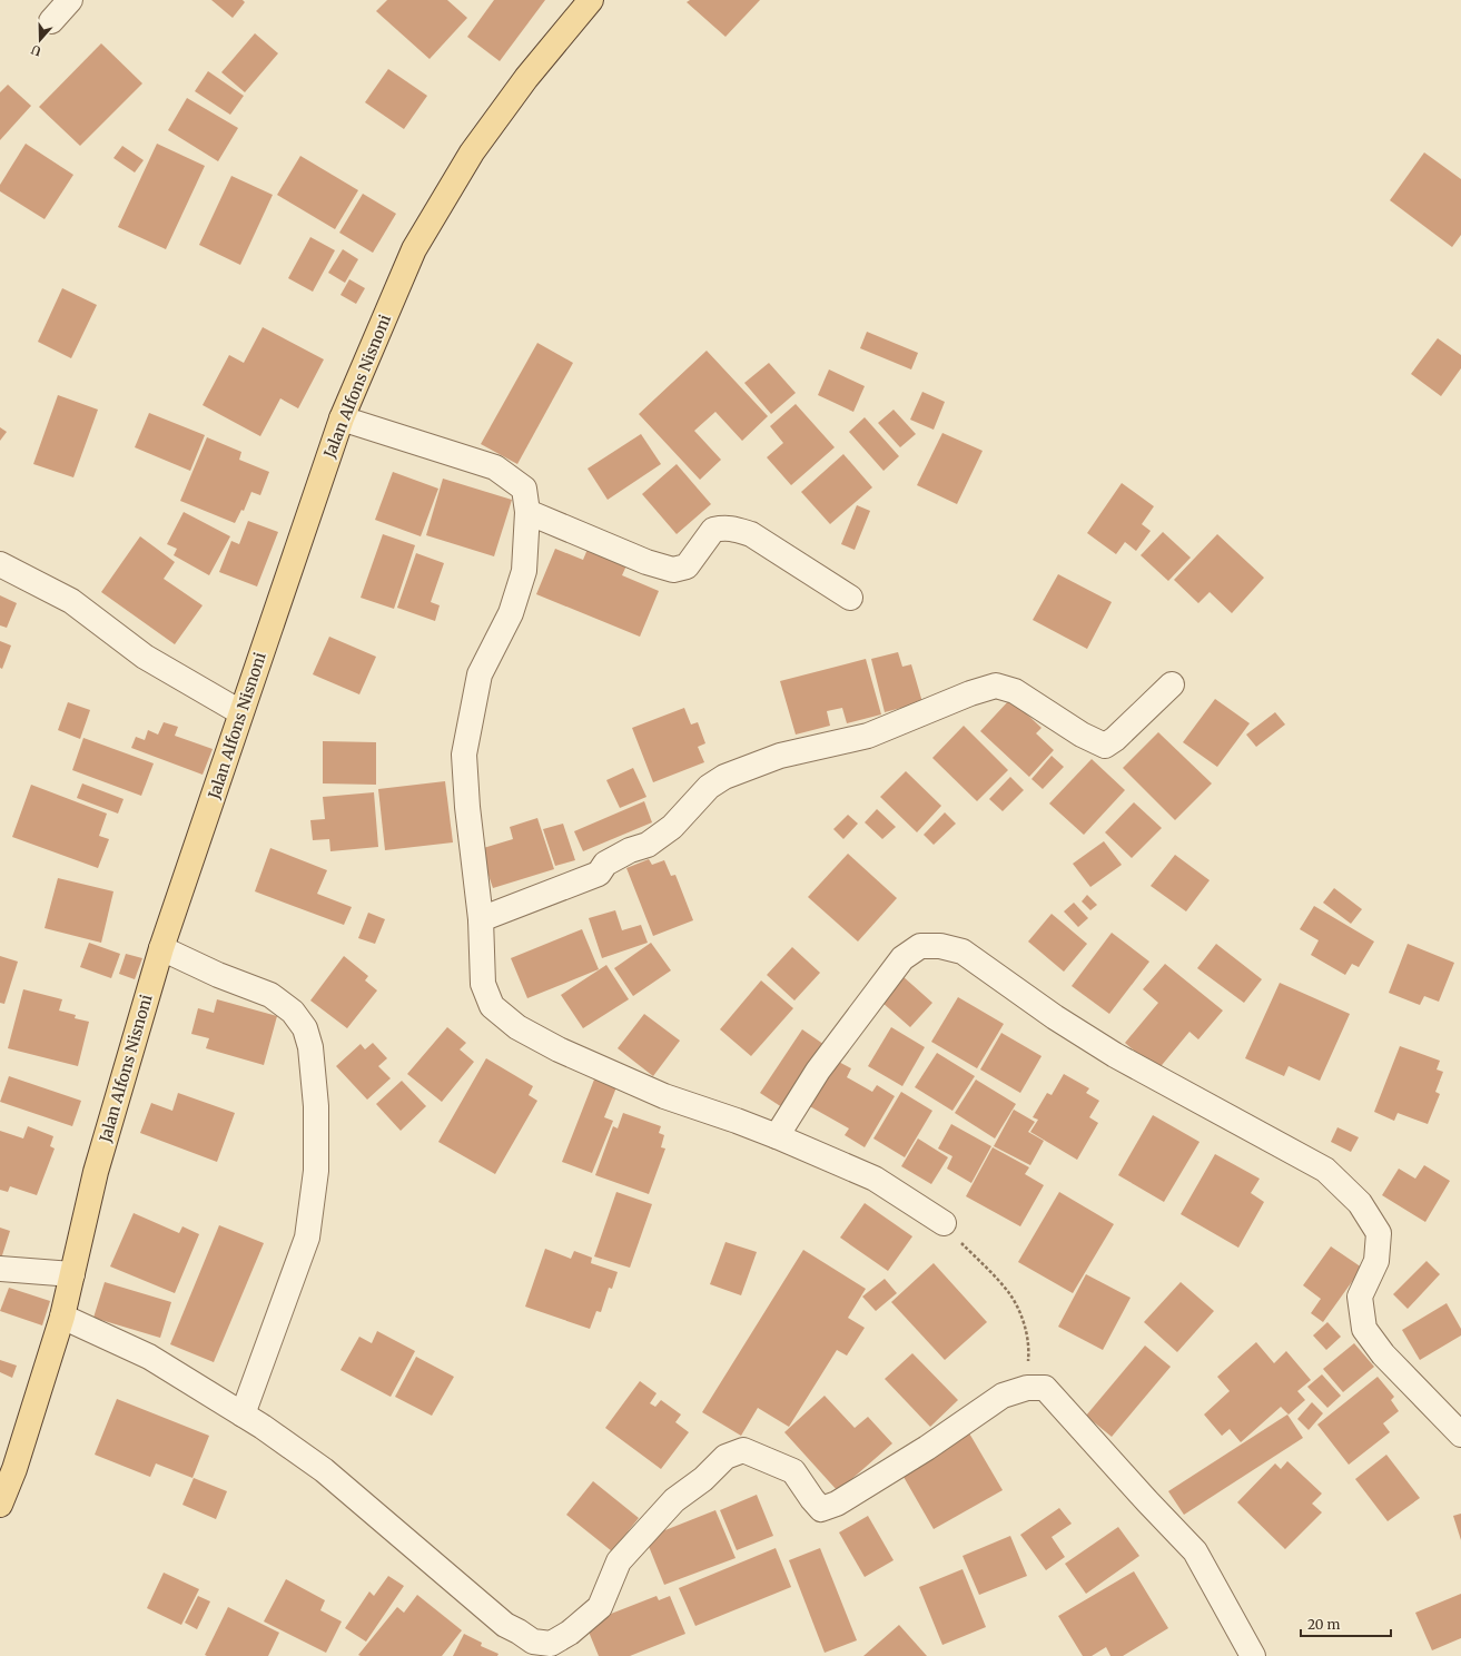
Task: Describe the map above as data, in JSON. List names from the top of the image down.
{
  "streets": {
    "main road": ["Jalan Alfons Nisnoni"]
  },
  "scale_bar": "20 m",
  "north": "bottom"
}
